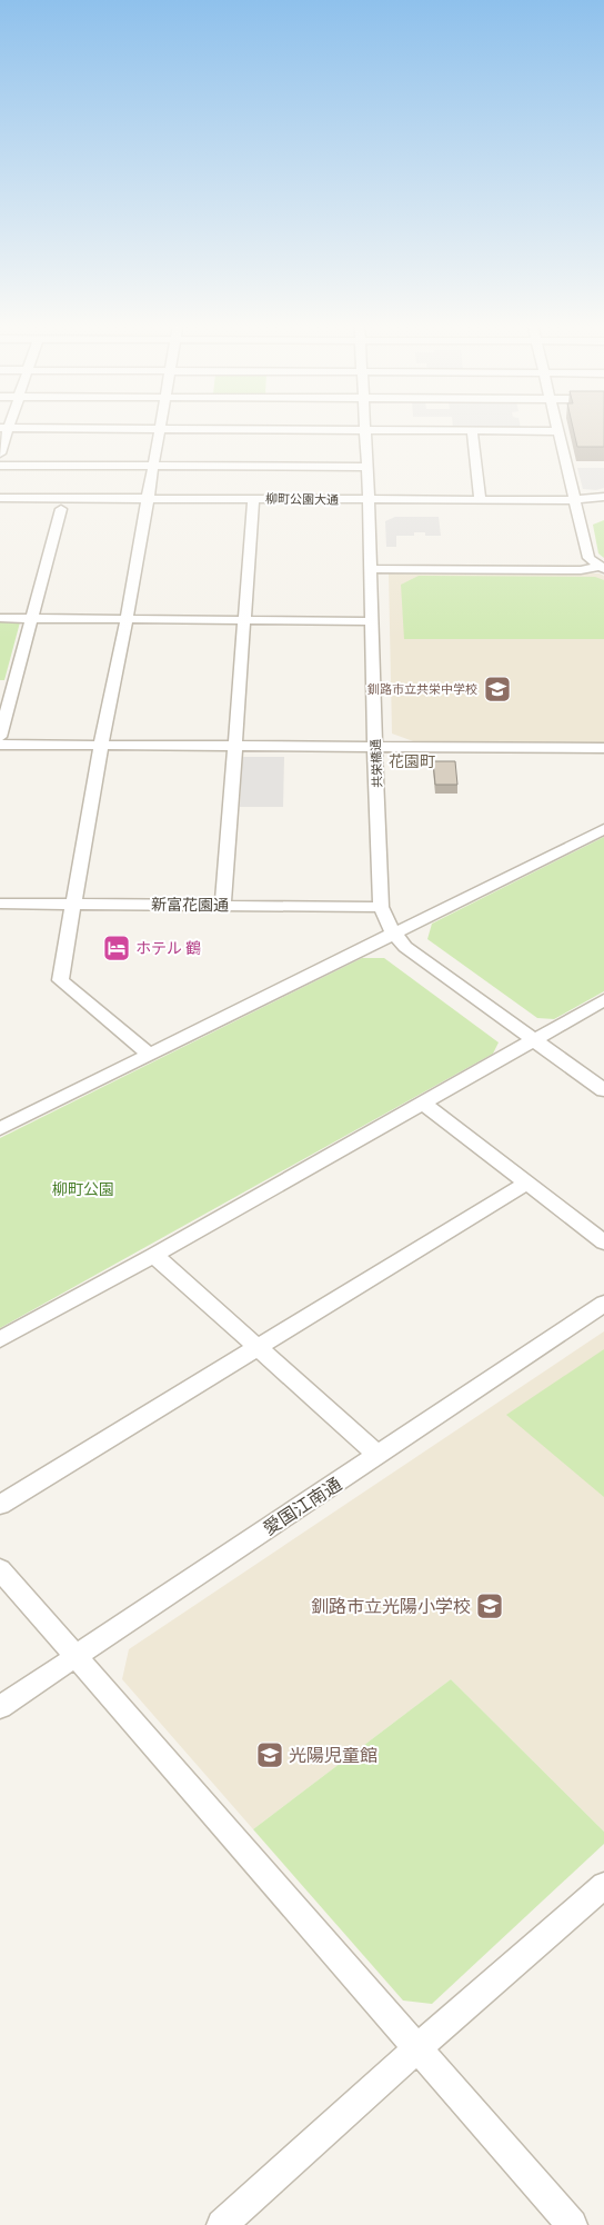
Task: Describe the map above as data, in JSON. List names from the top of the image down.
{
  "streets": {
    "street": [
      "柳町公園大通",
      "共栄橋通",
      "新富花園通",
      "愛国江南通"
    ]
  },
  "crossings": [
    ["柳町公園大通", "共栄橋通"],
    ["共栄橋通", "新富花園通"]
  ],
  "districts": ["花園町"],
  "parks": ["柳町公園"],
  "places": {
    "school or university": ["釧路市立共栄中学校", "釧路市立光陽小学校", "光陽児童館"],
    "hotel": ["ホテル 鶴"]
  }
}
